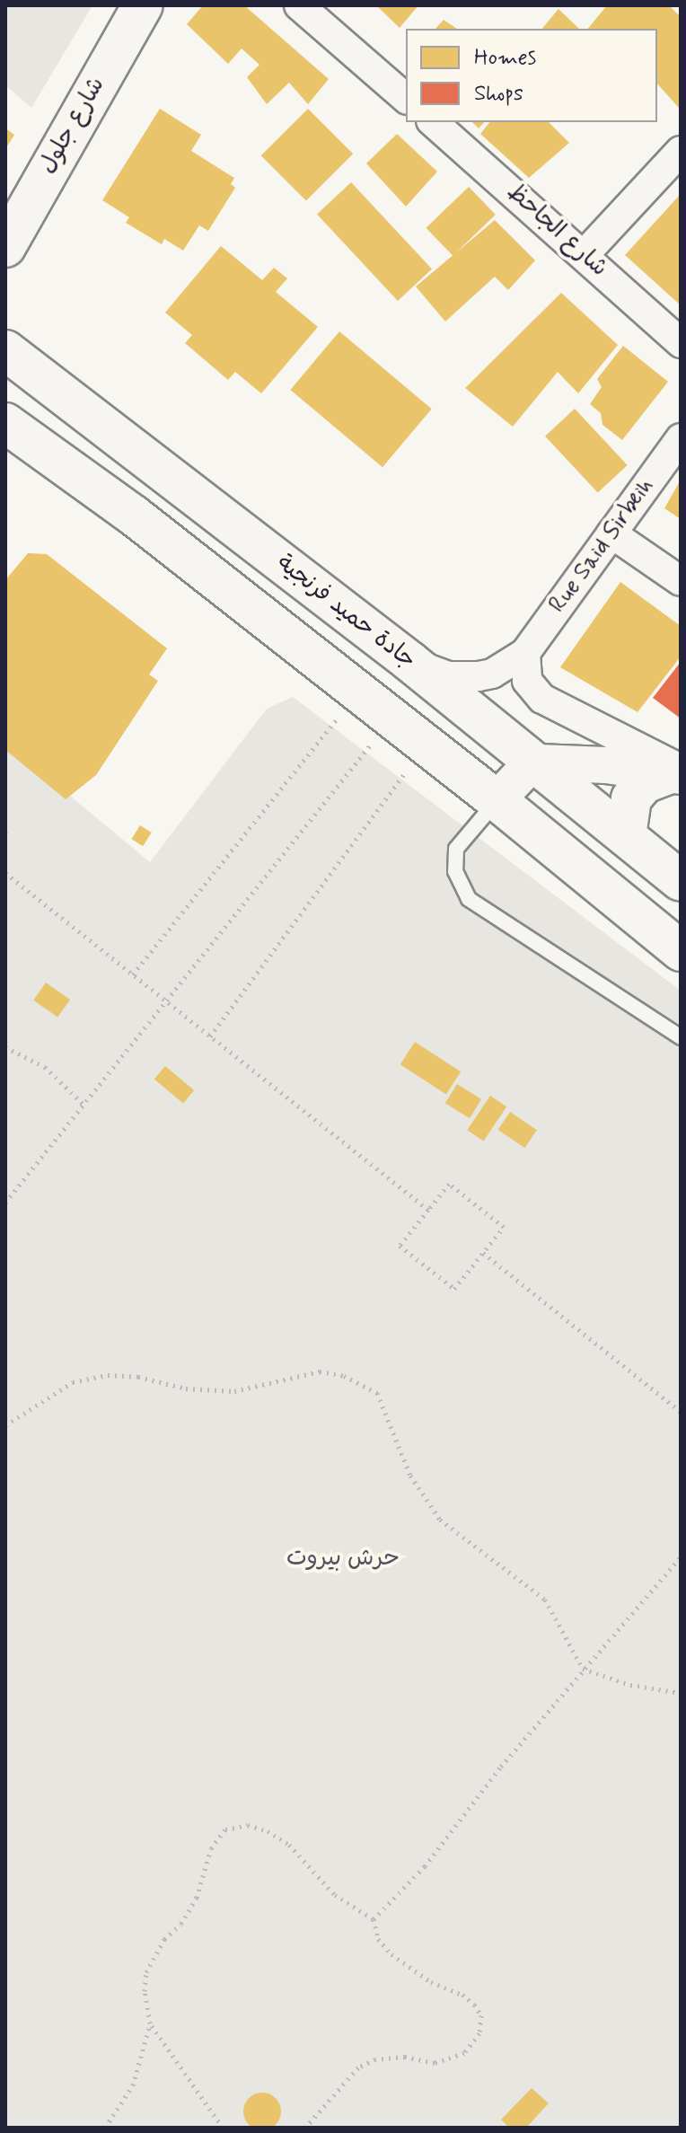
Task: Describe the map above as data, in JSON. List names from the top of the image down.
{
  "streets": {
    "main road": ["شارع جلول", "جادة حميد فرنجية"],
    "street": ["شارع الجاحظ", "Rue Said Sirbeih"]
  },
  "parks": ["حرش بيروت"],
  "legend": ["Homes", "Shops"]
}
